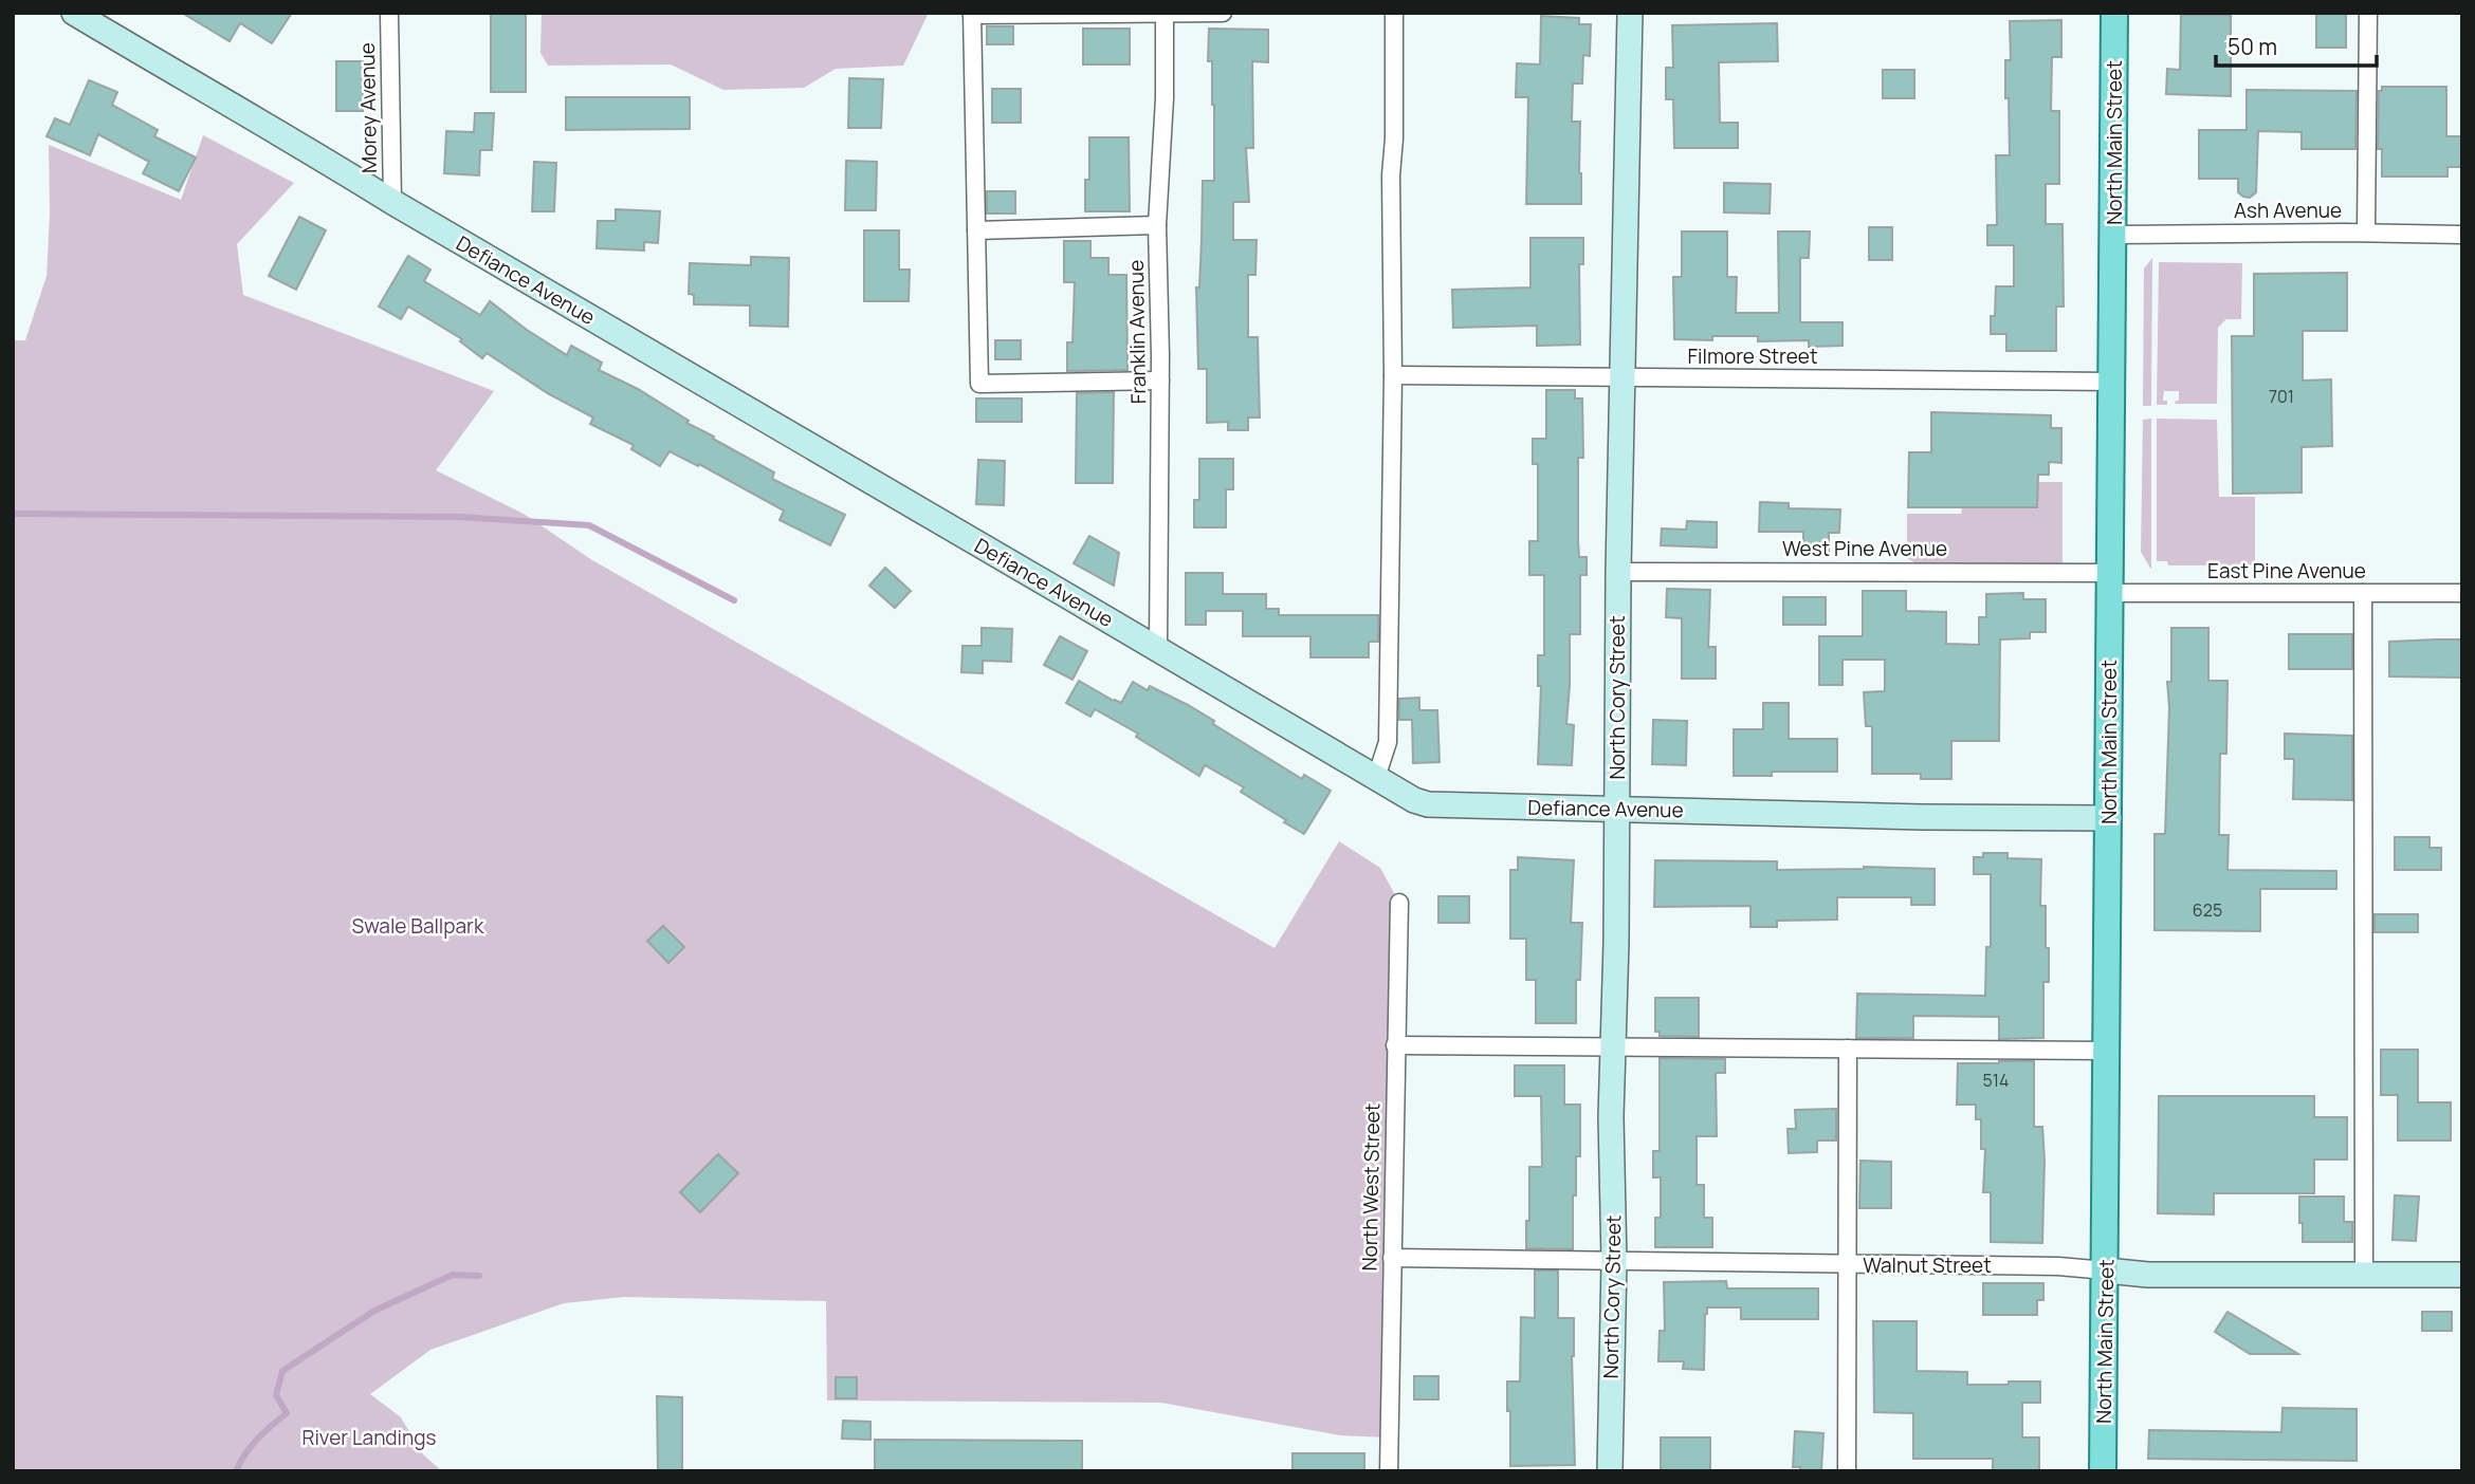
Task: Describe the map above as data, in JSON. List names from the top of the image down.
{
  "streets": {
    "main road": ["North Main Street"],
    "street": [
      "Morey Avenue",
      "Ash Avenue",
      "Defiance Avenue",
      "Franklin Avenue",
      "Filmore Street",
      "West Pine Avenue",
      "East Pine Avenue",
      "North Cory Street",
      "North West Street",
      "Walnut Street"
    ]
  },
  "crossings": [
    ["Morey Avenue", "Defiance Avenue"],
    ["North Main Street", "Ash Avenue"],
    ["North Main Street", "Defiance Avenue"],
    ["North Main Street", "Filmore Street"],
    ["North Main Street", "West Pine Avenue"],
    ["North Main Street", "East Pine Avenue"],
    ["North Main Street", "Walnut Street"],
    ["Defiance Avenue", "Franklin Avenue"],
    ["Defiance Avenue", "North Cory Street"],
    ["Filmore Street", "North Cory Street"],
    ["West Pine Avenue", "East Pine Avenue"],
    ["West Pine Avenue", "North Cory Street"],
    ["North Cory Street", "Walnut Street"],
    ["North West Street", "Walnut Street"]
  ],
  "parks": ["Swale Ballpark", "River Landings"],
  "house_numbers": ["701", "625", "514"],
  "scale_bar": "50 m"
}
